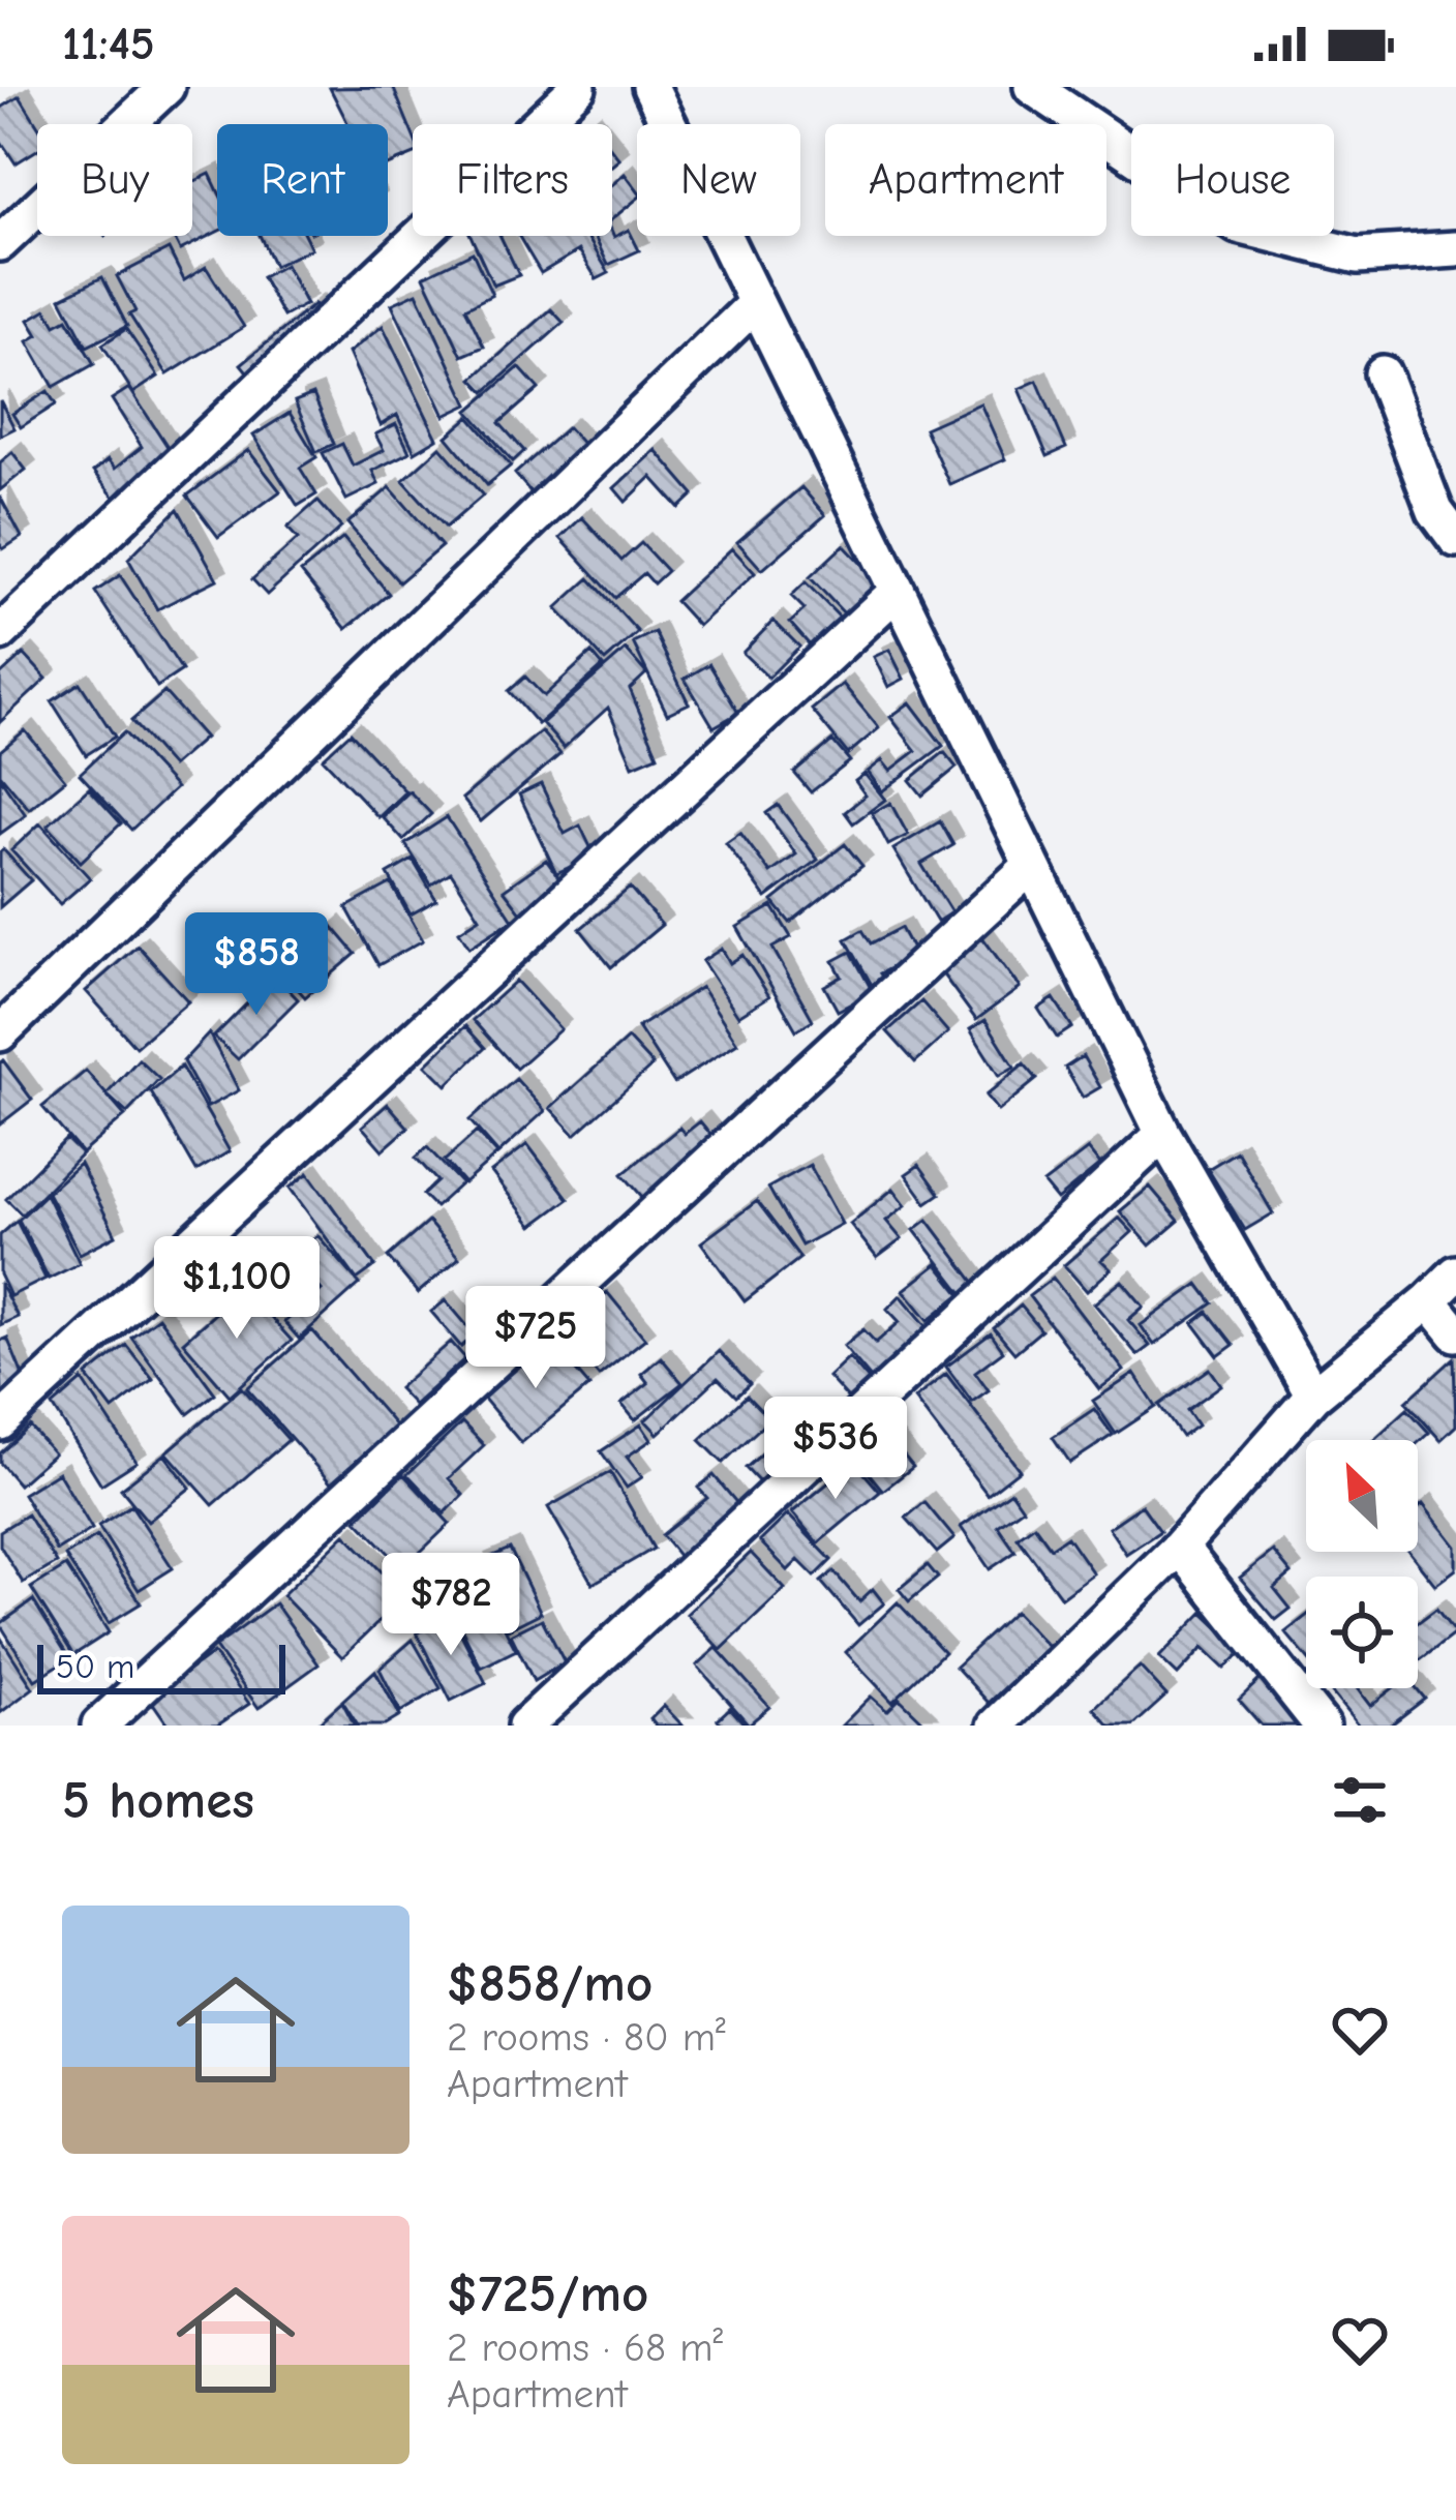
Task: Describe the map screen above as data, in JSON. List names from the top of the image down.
{
  "scale_bar": "50 m",
  "north": "top left",
  "page": {
    "status": "11:45",
    "chip": [
      "Buy",
      "Rent",
      "Filters",
      "New",
      "Apartment",
      "House"
    ],
    "price": [
      "$858",
      "$1,100",
      "$725",
      "$536",
      "$782"
    ],
    "scale": "50 m",
    "heading": "5 homes",
    "list": [
      {
        "name": "$858/mo",
        "note": "2 rooms · 80 m² · Apartment"
      },
      {
        "name": "$725/mo",
        "note": "2 rooms · 68 m² · Apartment"
      }
    ]
  }
}
